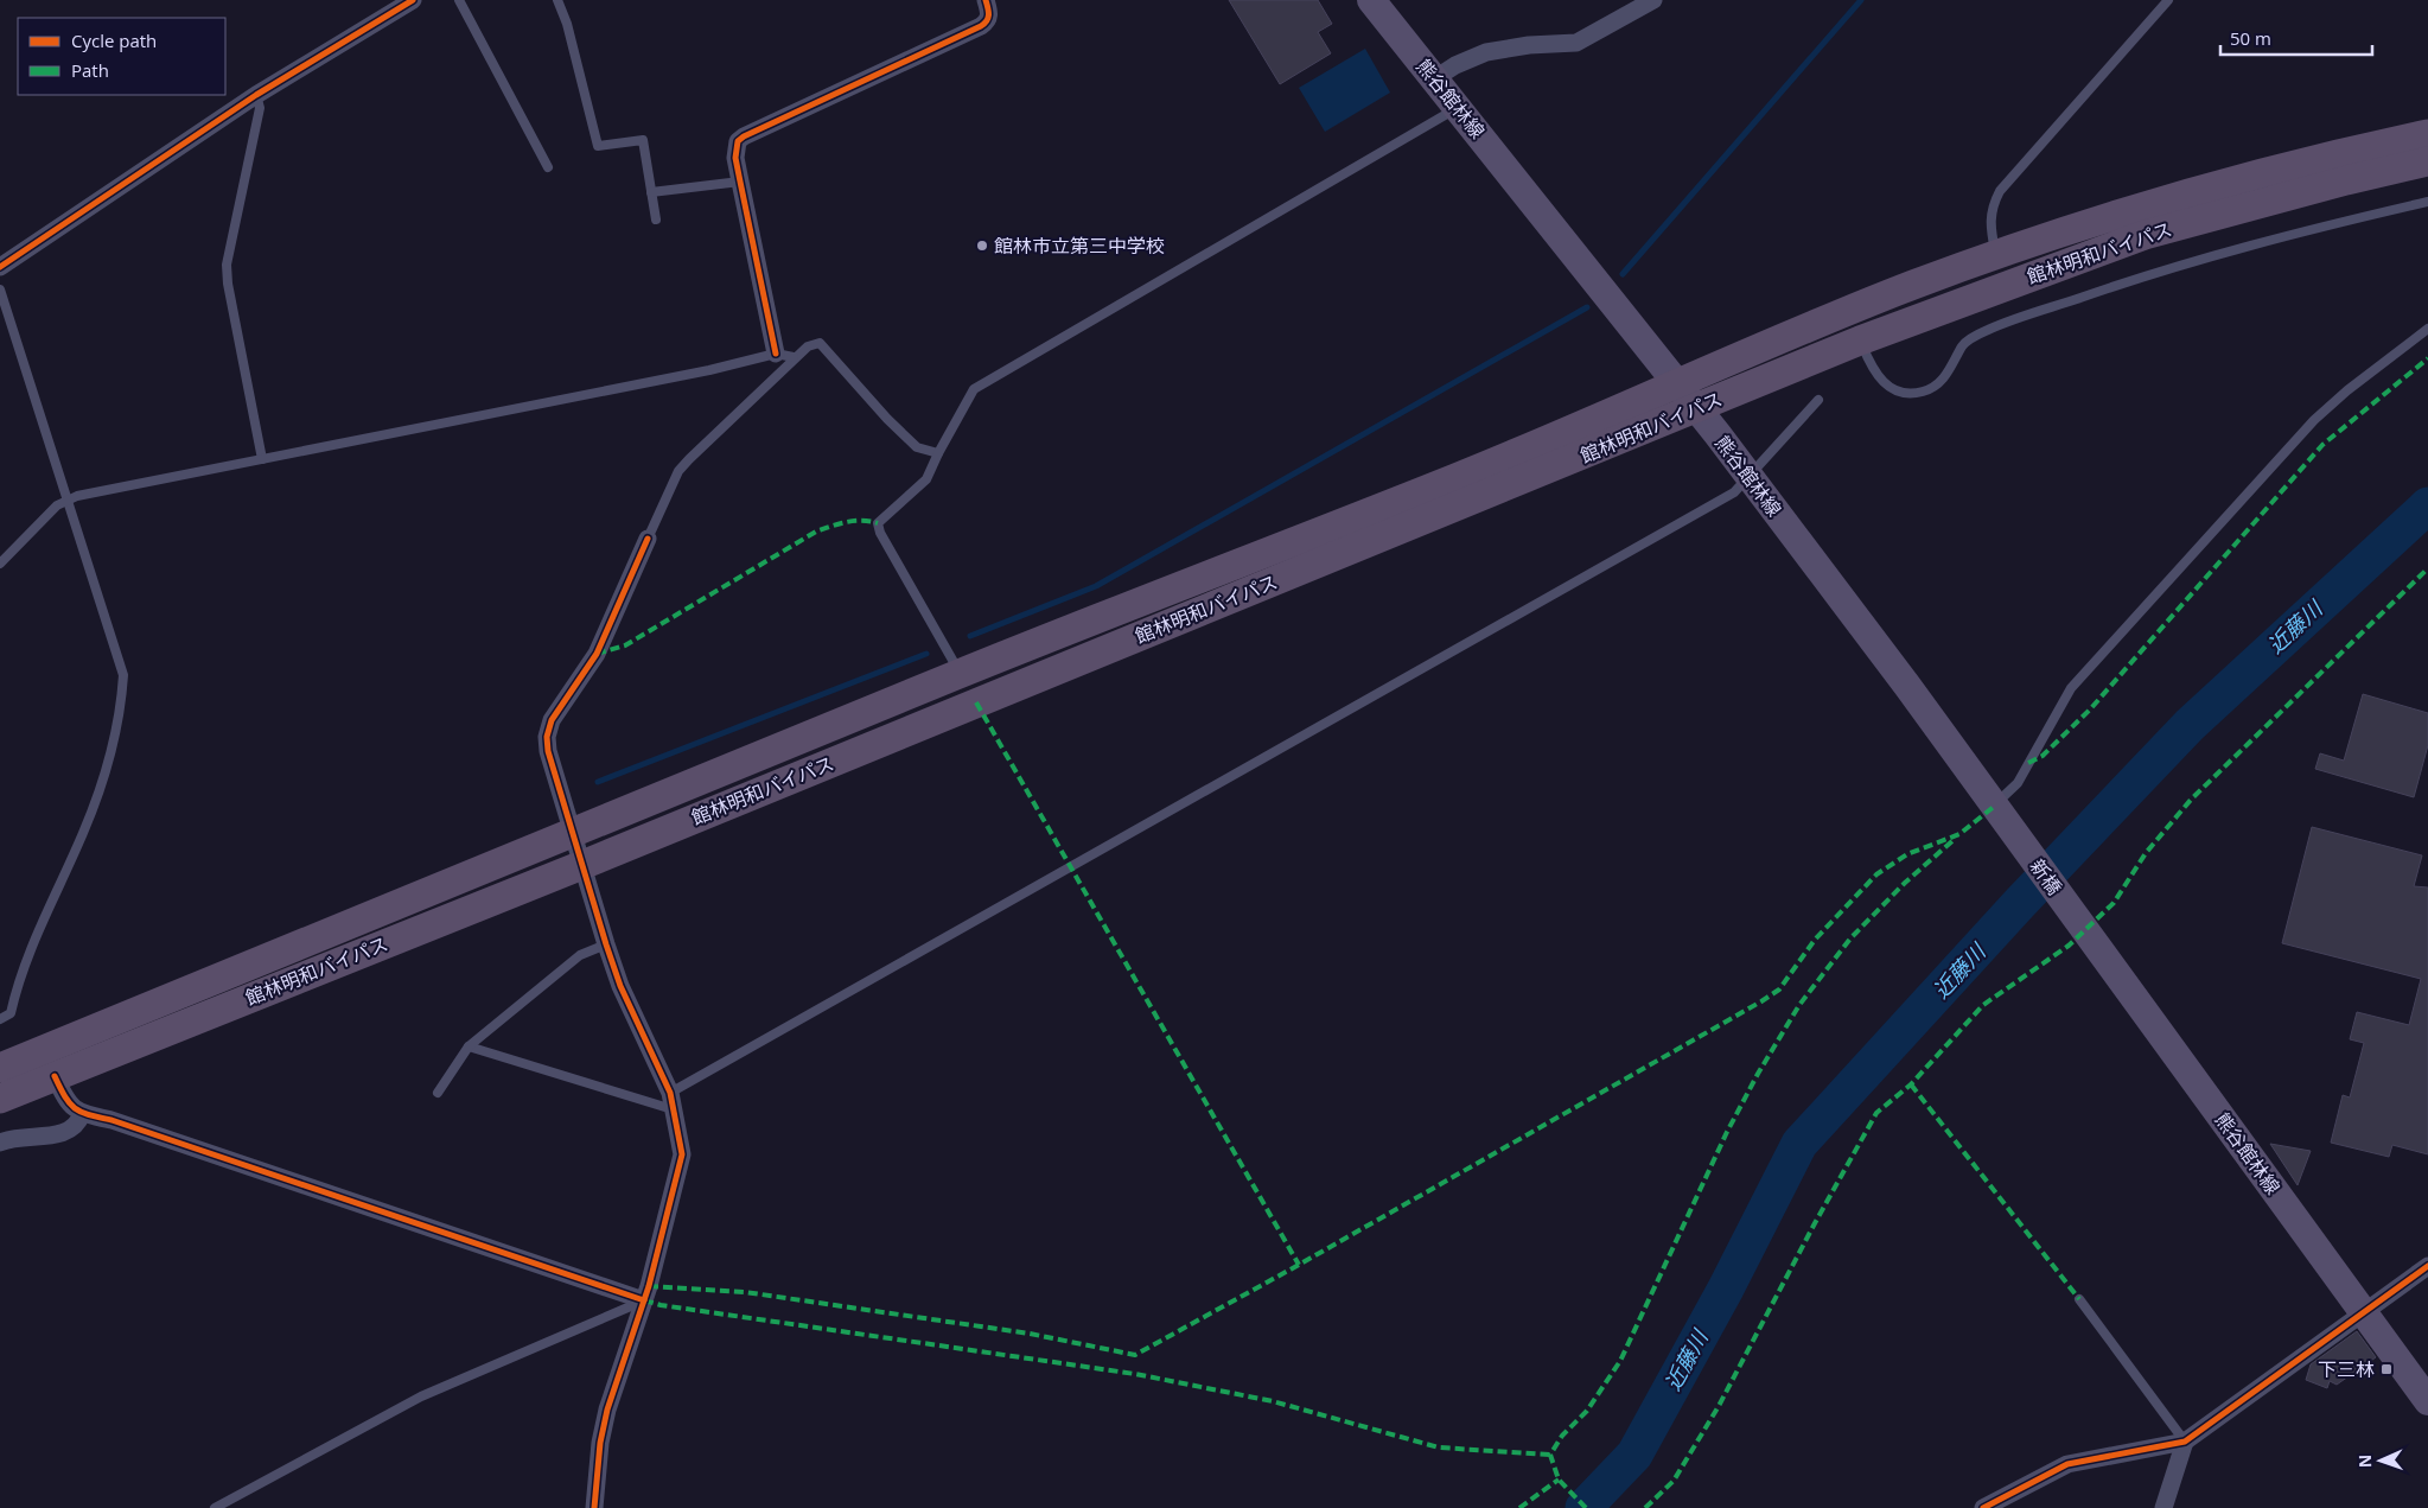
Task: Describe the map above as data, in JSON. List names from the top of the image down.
{
  "streets": {
    "highway": ["館林明和バイパス"],
    "main road": ["熊谷館林線", "新橋"]
  },
  "crossings": [
    ["熊谷館林線", "館林明和バイパス"],
    ["熊谷館林線", "新橋"]
  ],
  "water": ["近藤川"],
  "places": {
    "other": ["館林市立第三中学校"],
    "transit": ["下三林"]
  },
  "legend": ["Cycle path", "Path"],
  "scale_bar": "50 m",
  "north": "left"
}
